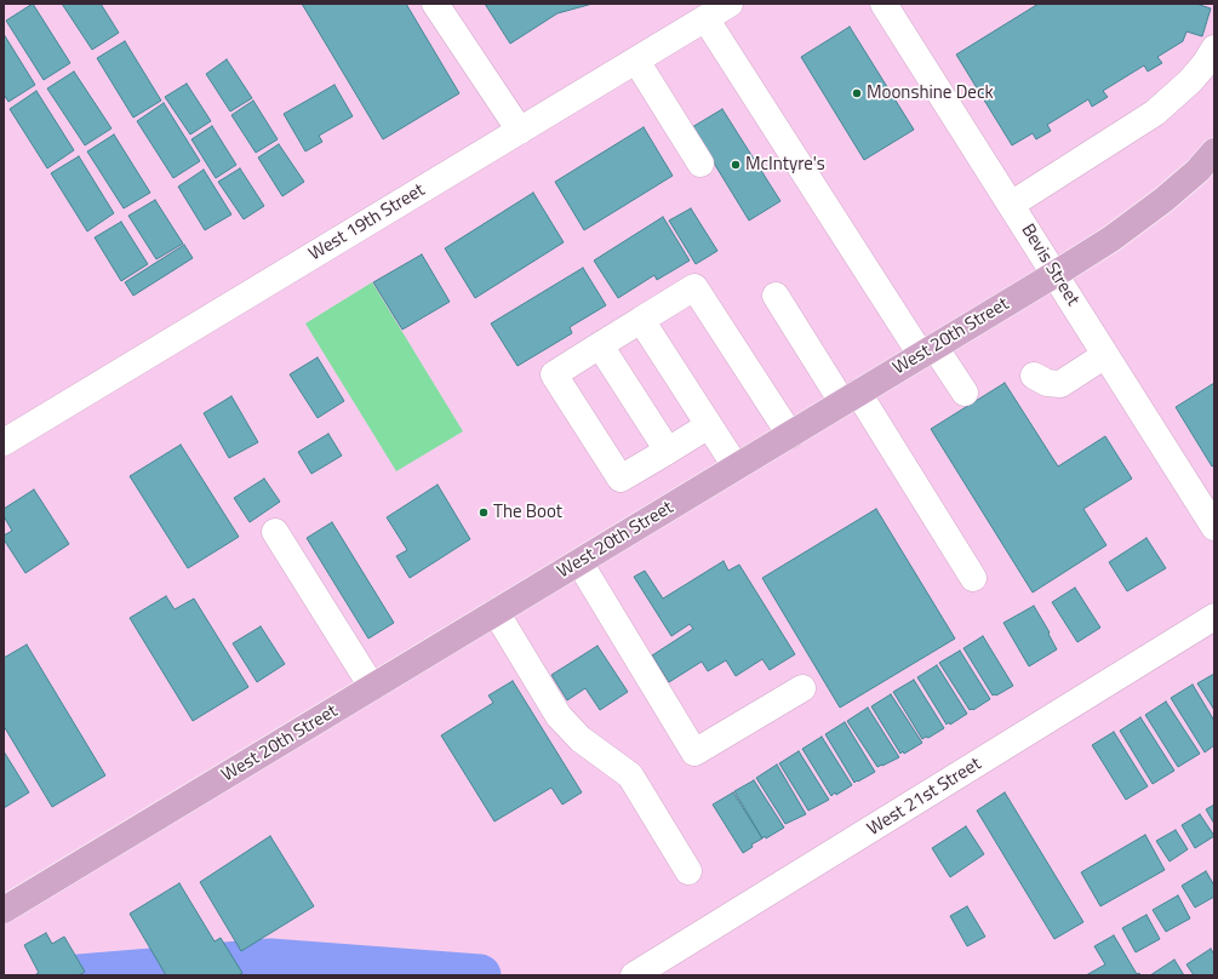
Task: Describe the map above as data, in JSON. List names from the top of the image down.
{
  "streets": {
    "main road": ["West 20th Street"],
    "street": ["West 19th Street", "Bevis Street", "West 21st Street"]
  },
  "crossings": [
    ["Bevis Street", "West 20th Street"]
  ],
  "places": ["Moonshine Deck", "McIntyre's", "The Boot"]
}
